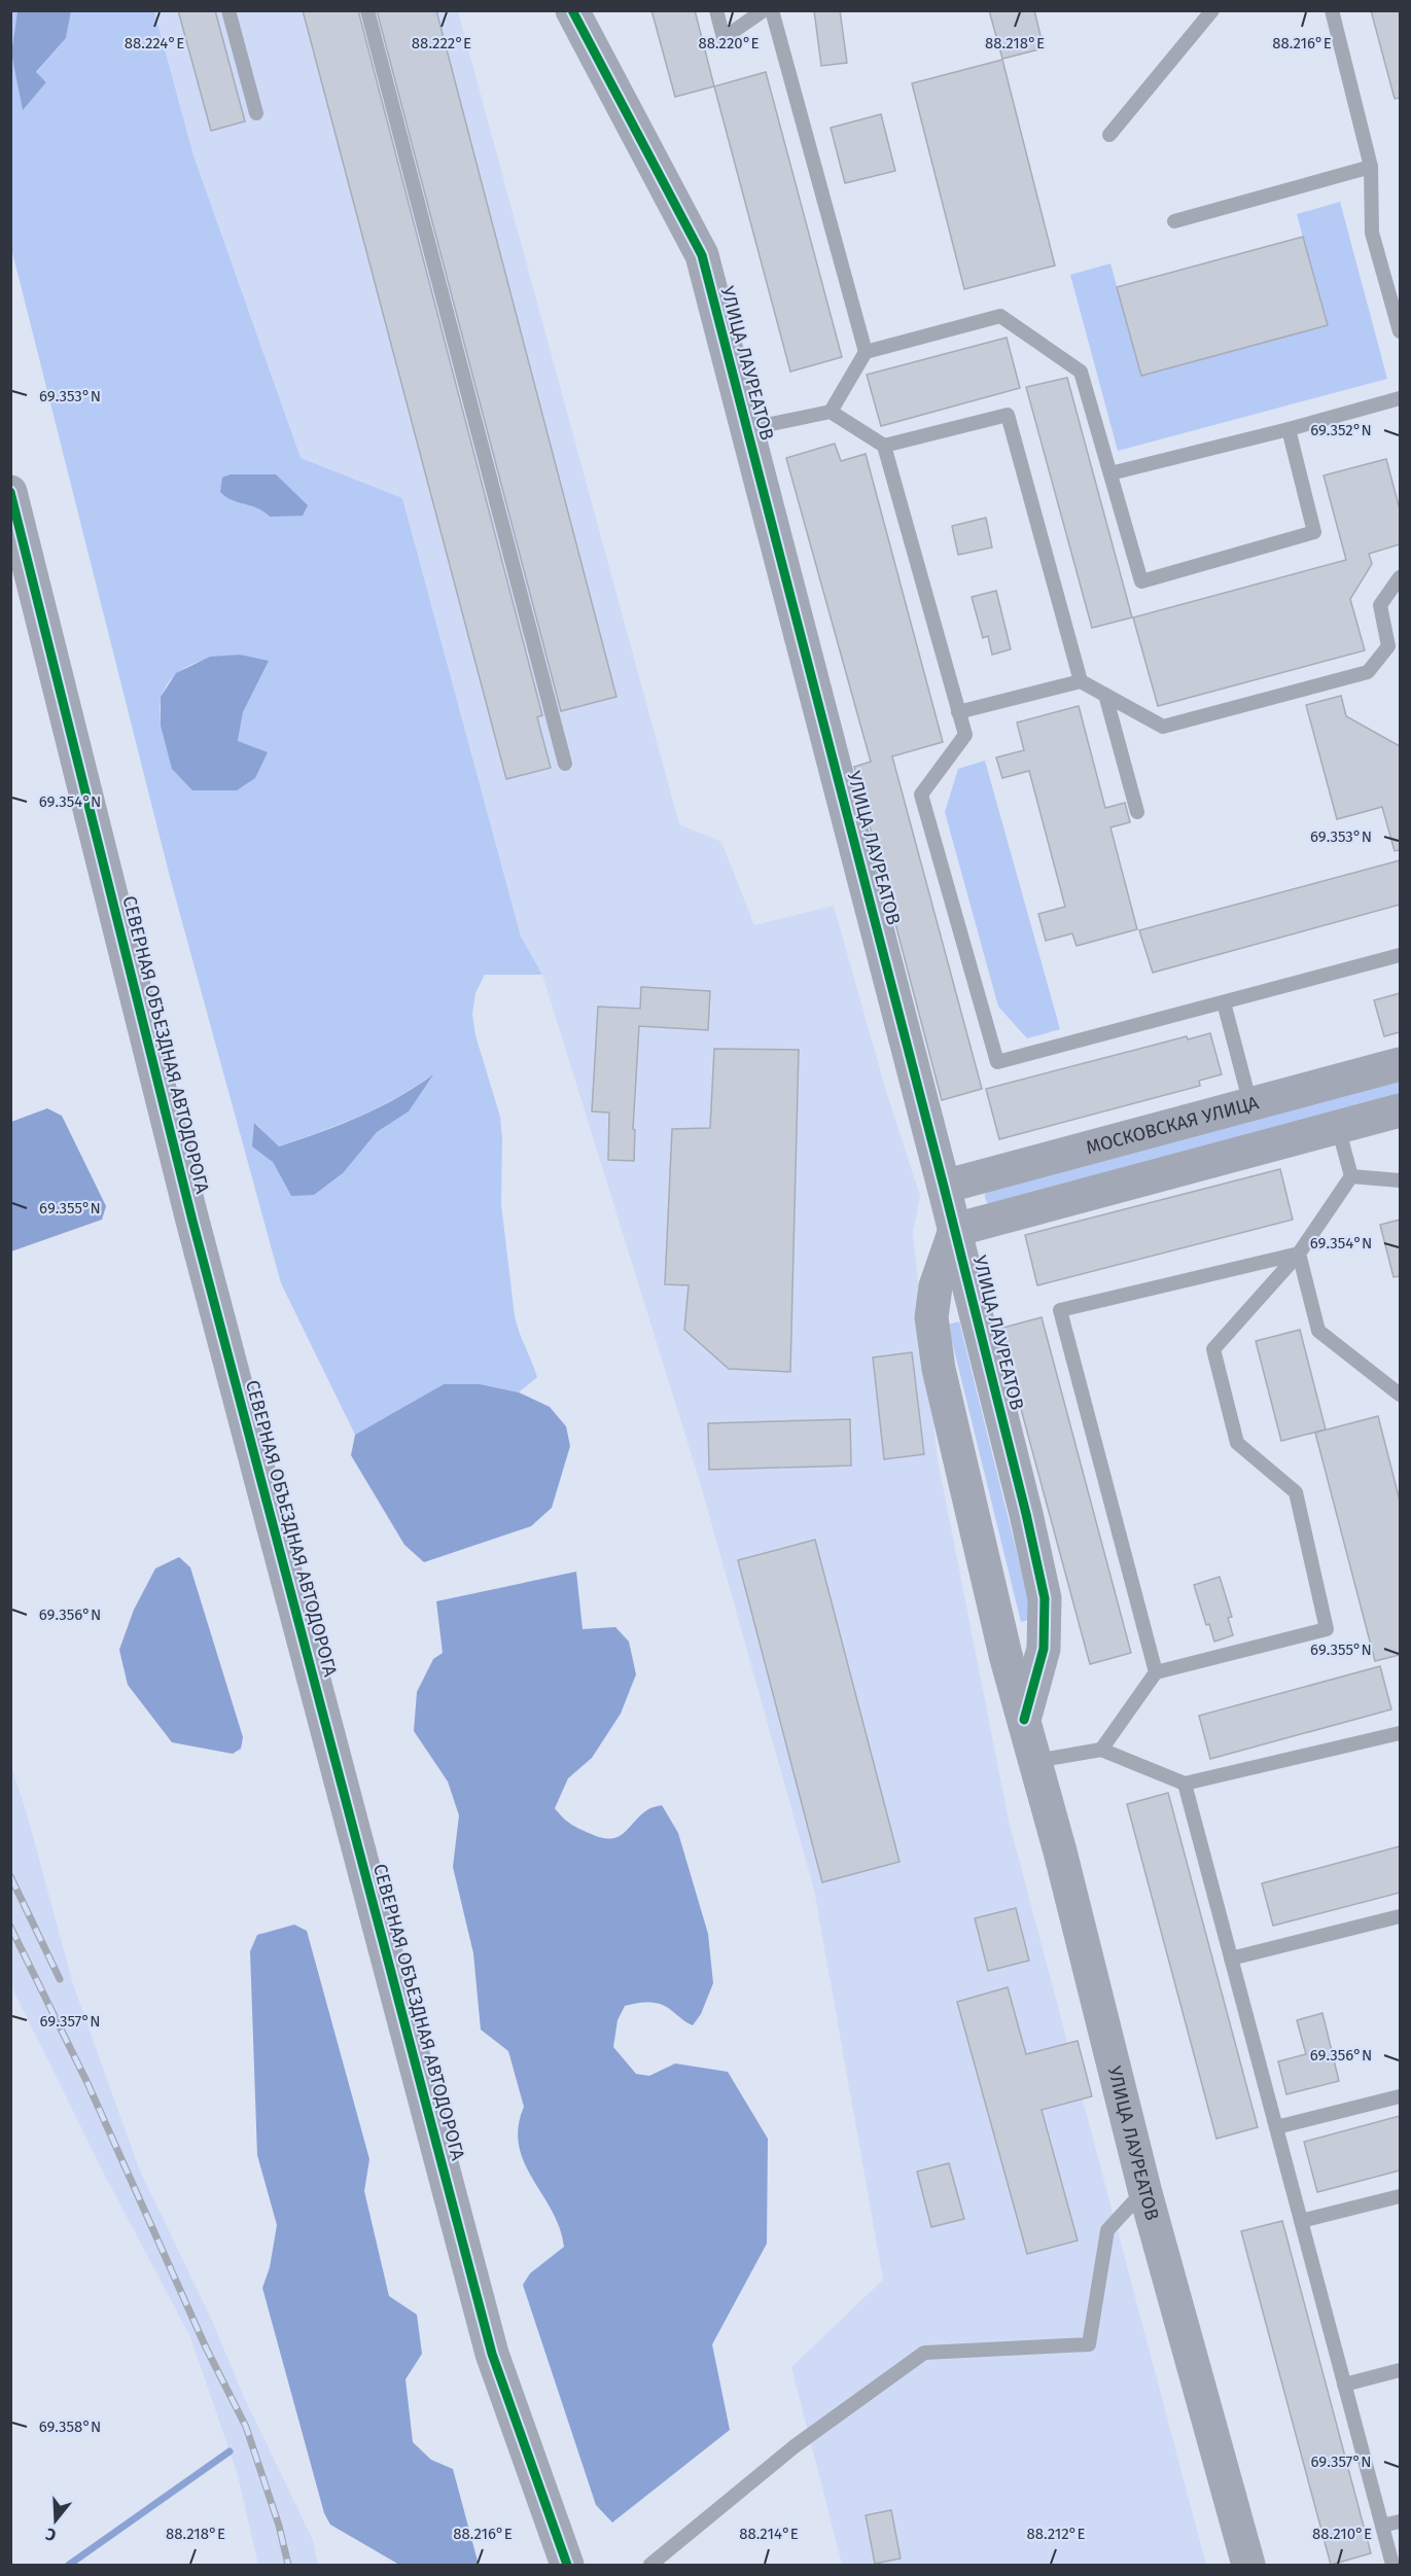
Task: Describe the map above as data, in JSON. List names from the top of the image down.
{
  "streets": {
    "street": ["УЛИЦА ЛАУРЕАТОВ", "СЕВЕРНАЯ ОБЪЕЗДНАЯ АВТОДОРОГА", "МОСКОВСКАЯ УЛИЦА"]
  },
  "crossings": [
    ["УЛИЦА ЛАУРЕАТОВ", "МОСКОВСКАЯ УЛИЦА"]
  ],
  "north": "bottom",
  "coordinates": [
    "88.224°E",
    "88.222°E",
    "88.220°E",
    "88.218°E",
    "88.216°E",
    "69.353°N",
    "69.352°N",
    "69.354°N",
    "69.355°N",
    "69.356°N",
    "69.357°N",
    "69.358°N",
    "88.214°E",
    "88.212°E",
    "88.210°E"
  ]
}
